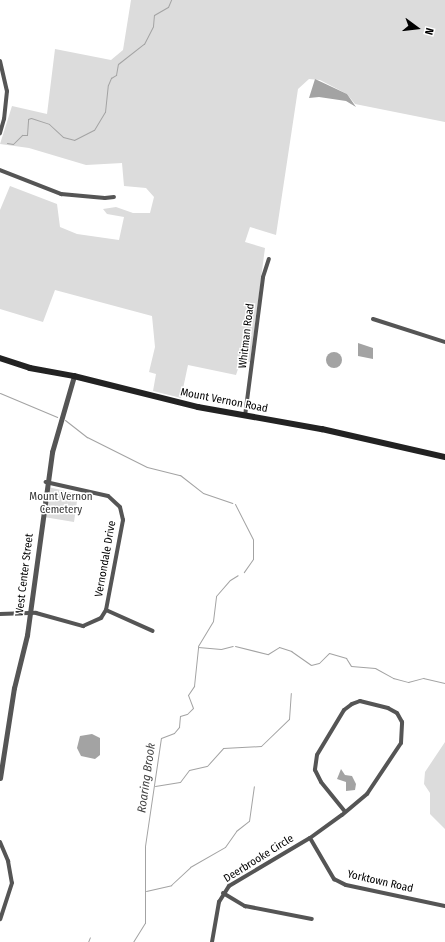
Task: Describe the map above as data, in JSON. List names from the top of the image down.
{
  "streets": {
    "main road": ["Mount Vernon Road"],
    "street": [
      "Whitman Road",
      "Vernondale Drive",
      "West Center Street",
      "Deerbrooke Circle",
      "Yorktown Road"
    ]
  },
  "crossings": [
    ["Whitman Road", "Mount Vernon Road"],
    ["Mount Vernon Road", "West Center Street"],
    ["Vernondale Drive", "West Center Street"],
    ["Deerbrooke Circle", "Yorktown Road"]
  ],
  "water": ["Roaring Brook"],
  "parks": ["Mount Vernon Cemetery"],
  "north": "right"
}
